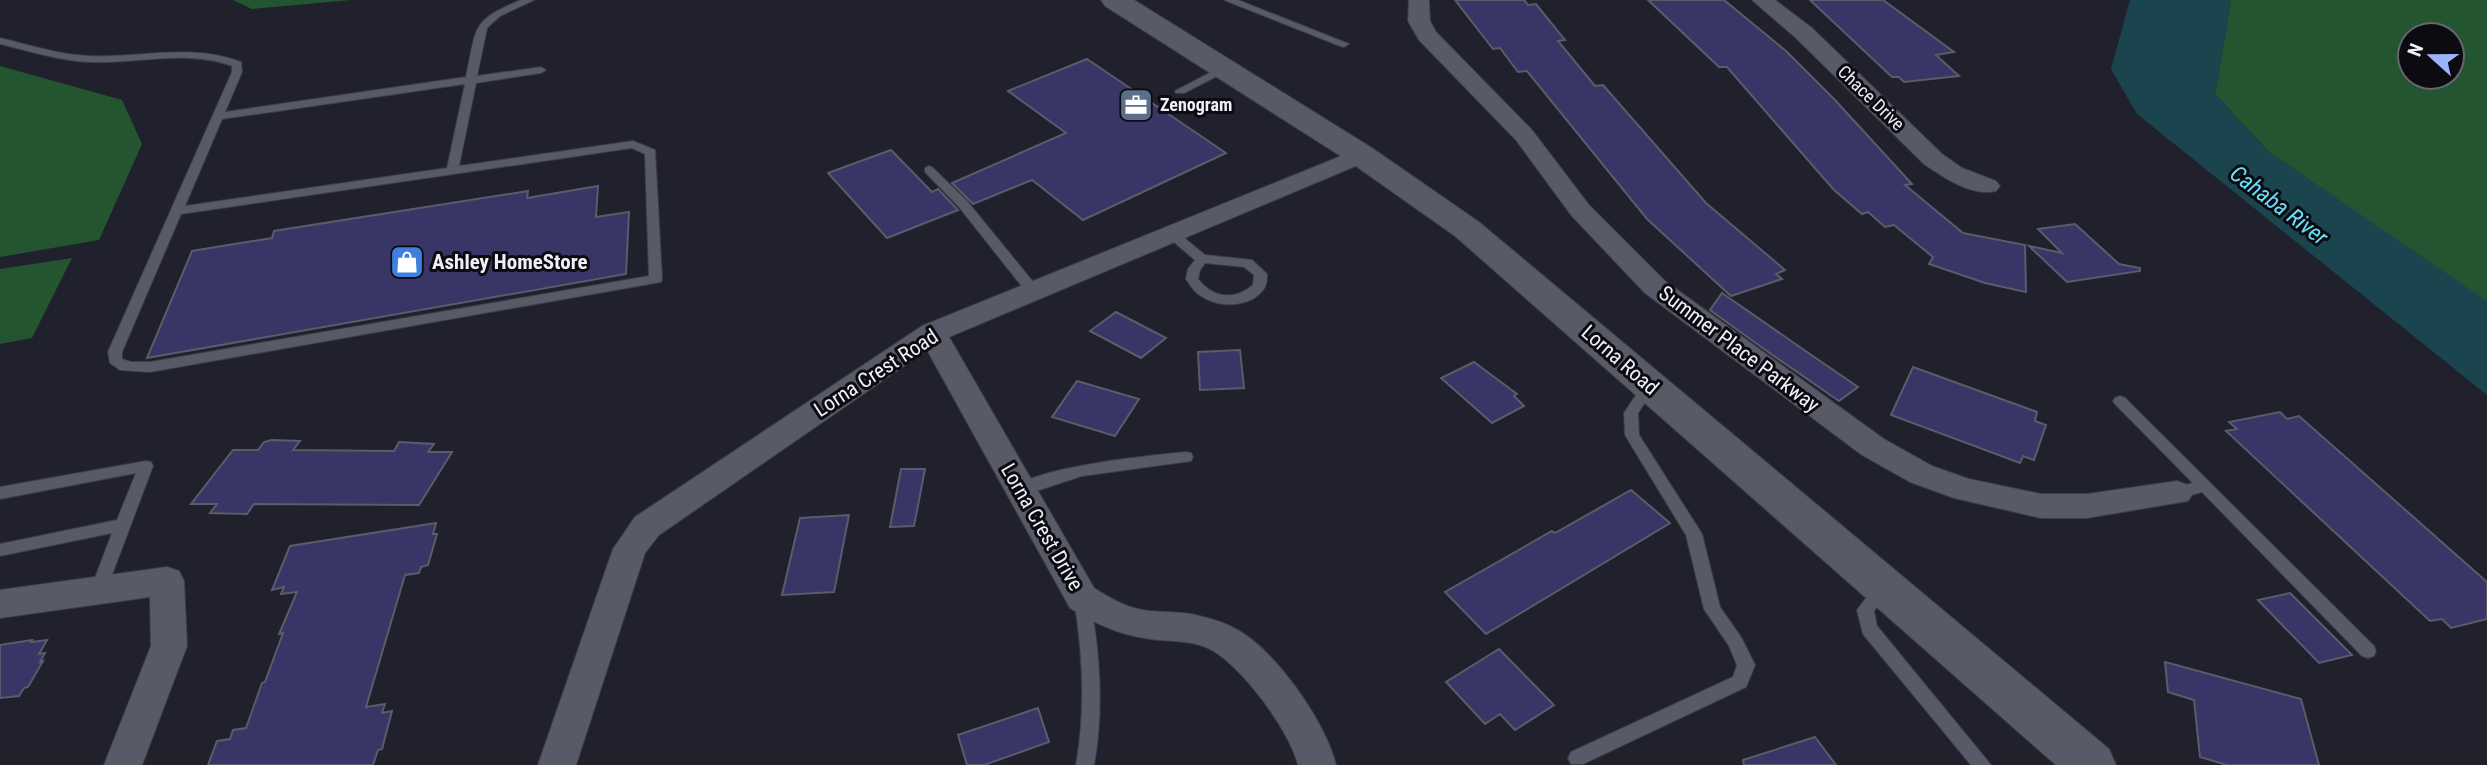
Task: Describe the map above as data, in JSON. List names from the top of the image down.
{
  "streets": {
    "street": [
      "Chace Drive",
      "Summer Place Parkway",
      "Lorna Road",
      "Lorna Crest Road",
      "Lorna Crest Drive"
    ]
  },
  "crossings": [
    ["Lorna Road", "Lorna Crest Road"],
    ["Lorna Crest Road", "Lorna Crest Drive"]
  ],
  "water": ["Cahaba River"],
  "places": {
    "office": ["Zenogram"],
    "shop": ["Ashley HomeStore"]
  },
  "north": "left"
}
